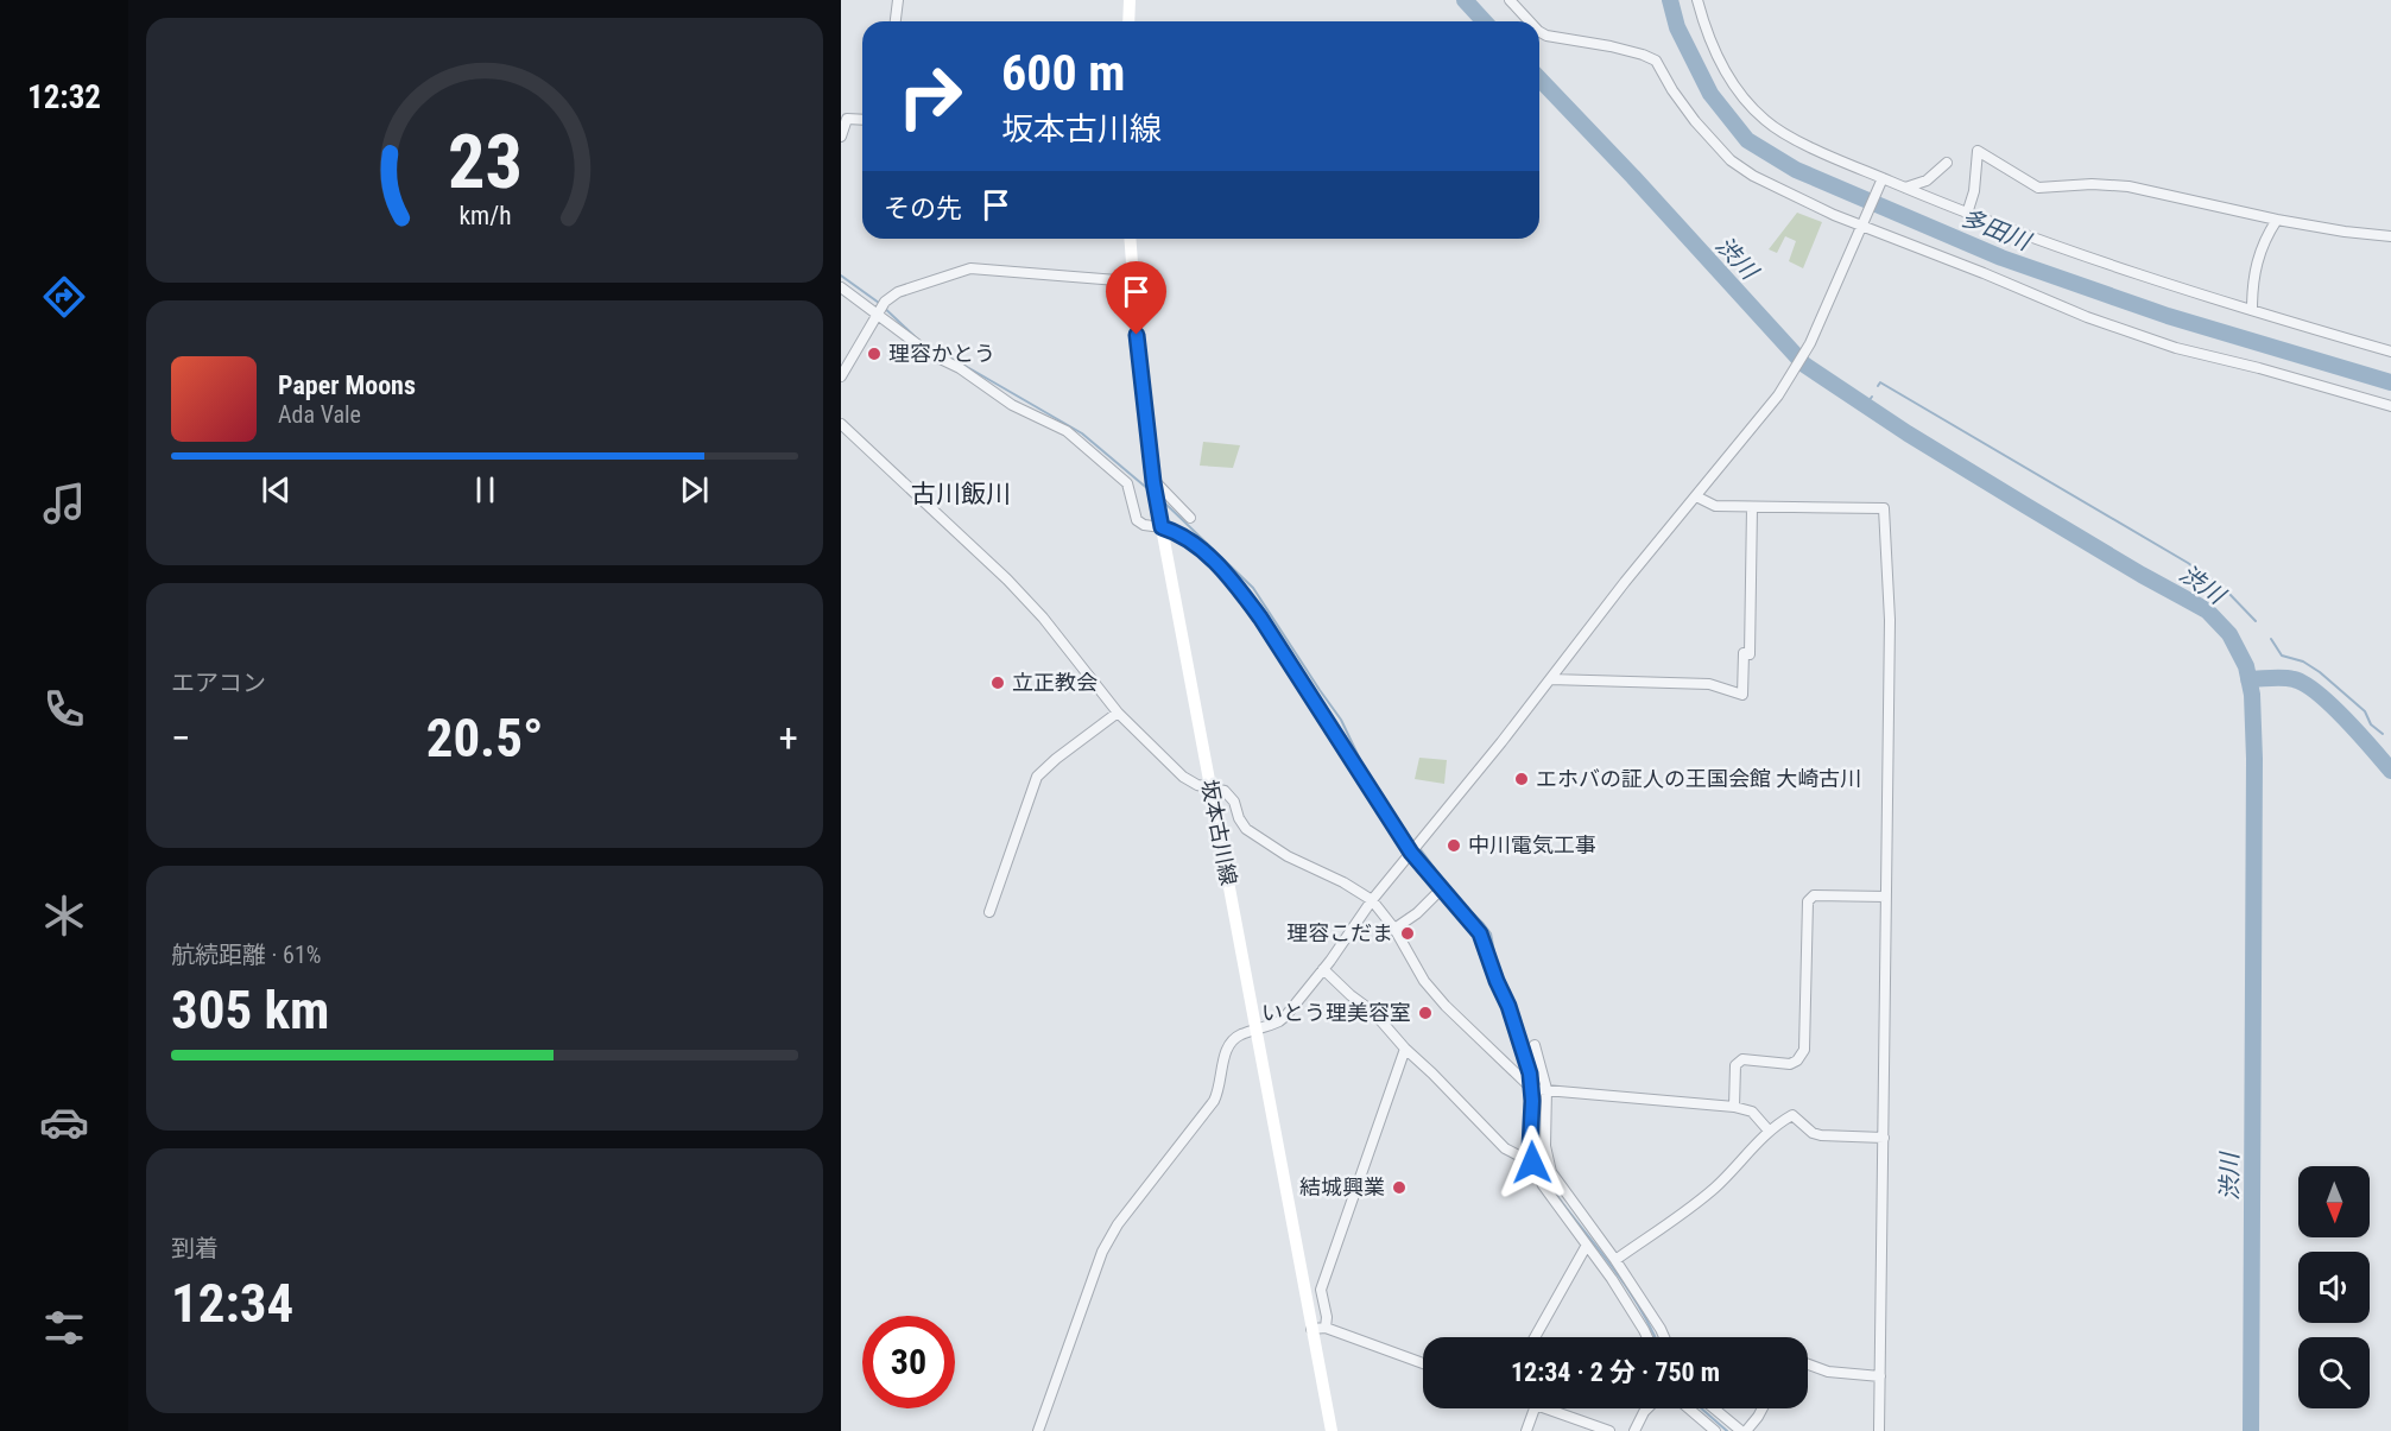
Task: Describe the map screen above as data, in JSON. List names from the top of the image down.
{
  "streets": {
    "main road": ["坂本古川線"]
  },
  "districts": ["古川飯川"],
  "water": ["多田川", "渋川"],
  "places": [
    "理容かとう",
    "立正教会",
    "エホバの証人の王国会館 大崎古川",
    "中川電気工事",
    "理容こだま",
    "いとう理美容室",
    "結城興業"
  ],
  "north": "bottom",
  "page": {
    "tabs": "12:32",
    "turn": ["600 m", "坂本古川線"],
    "then": "その先",
    "song": ["Paper Moons", "Ada Vale"],
    "tile": [
      "エアコン",
      ["航続距離 · 61%", "305 km"],
      ["到着", "12:34"]
    ],
    "heat": ["−", "20.5°", "+"],
    "limit": "30",
    "trip": "12:34 · 2 分 · 750 m",
    "gauge": ["23", "km/h"]
  }
}
